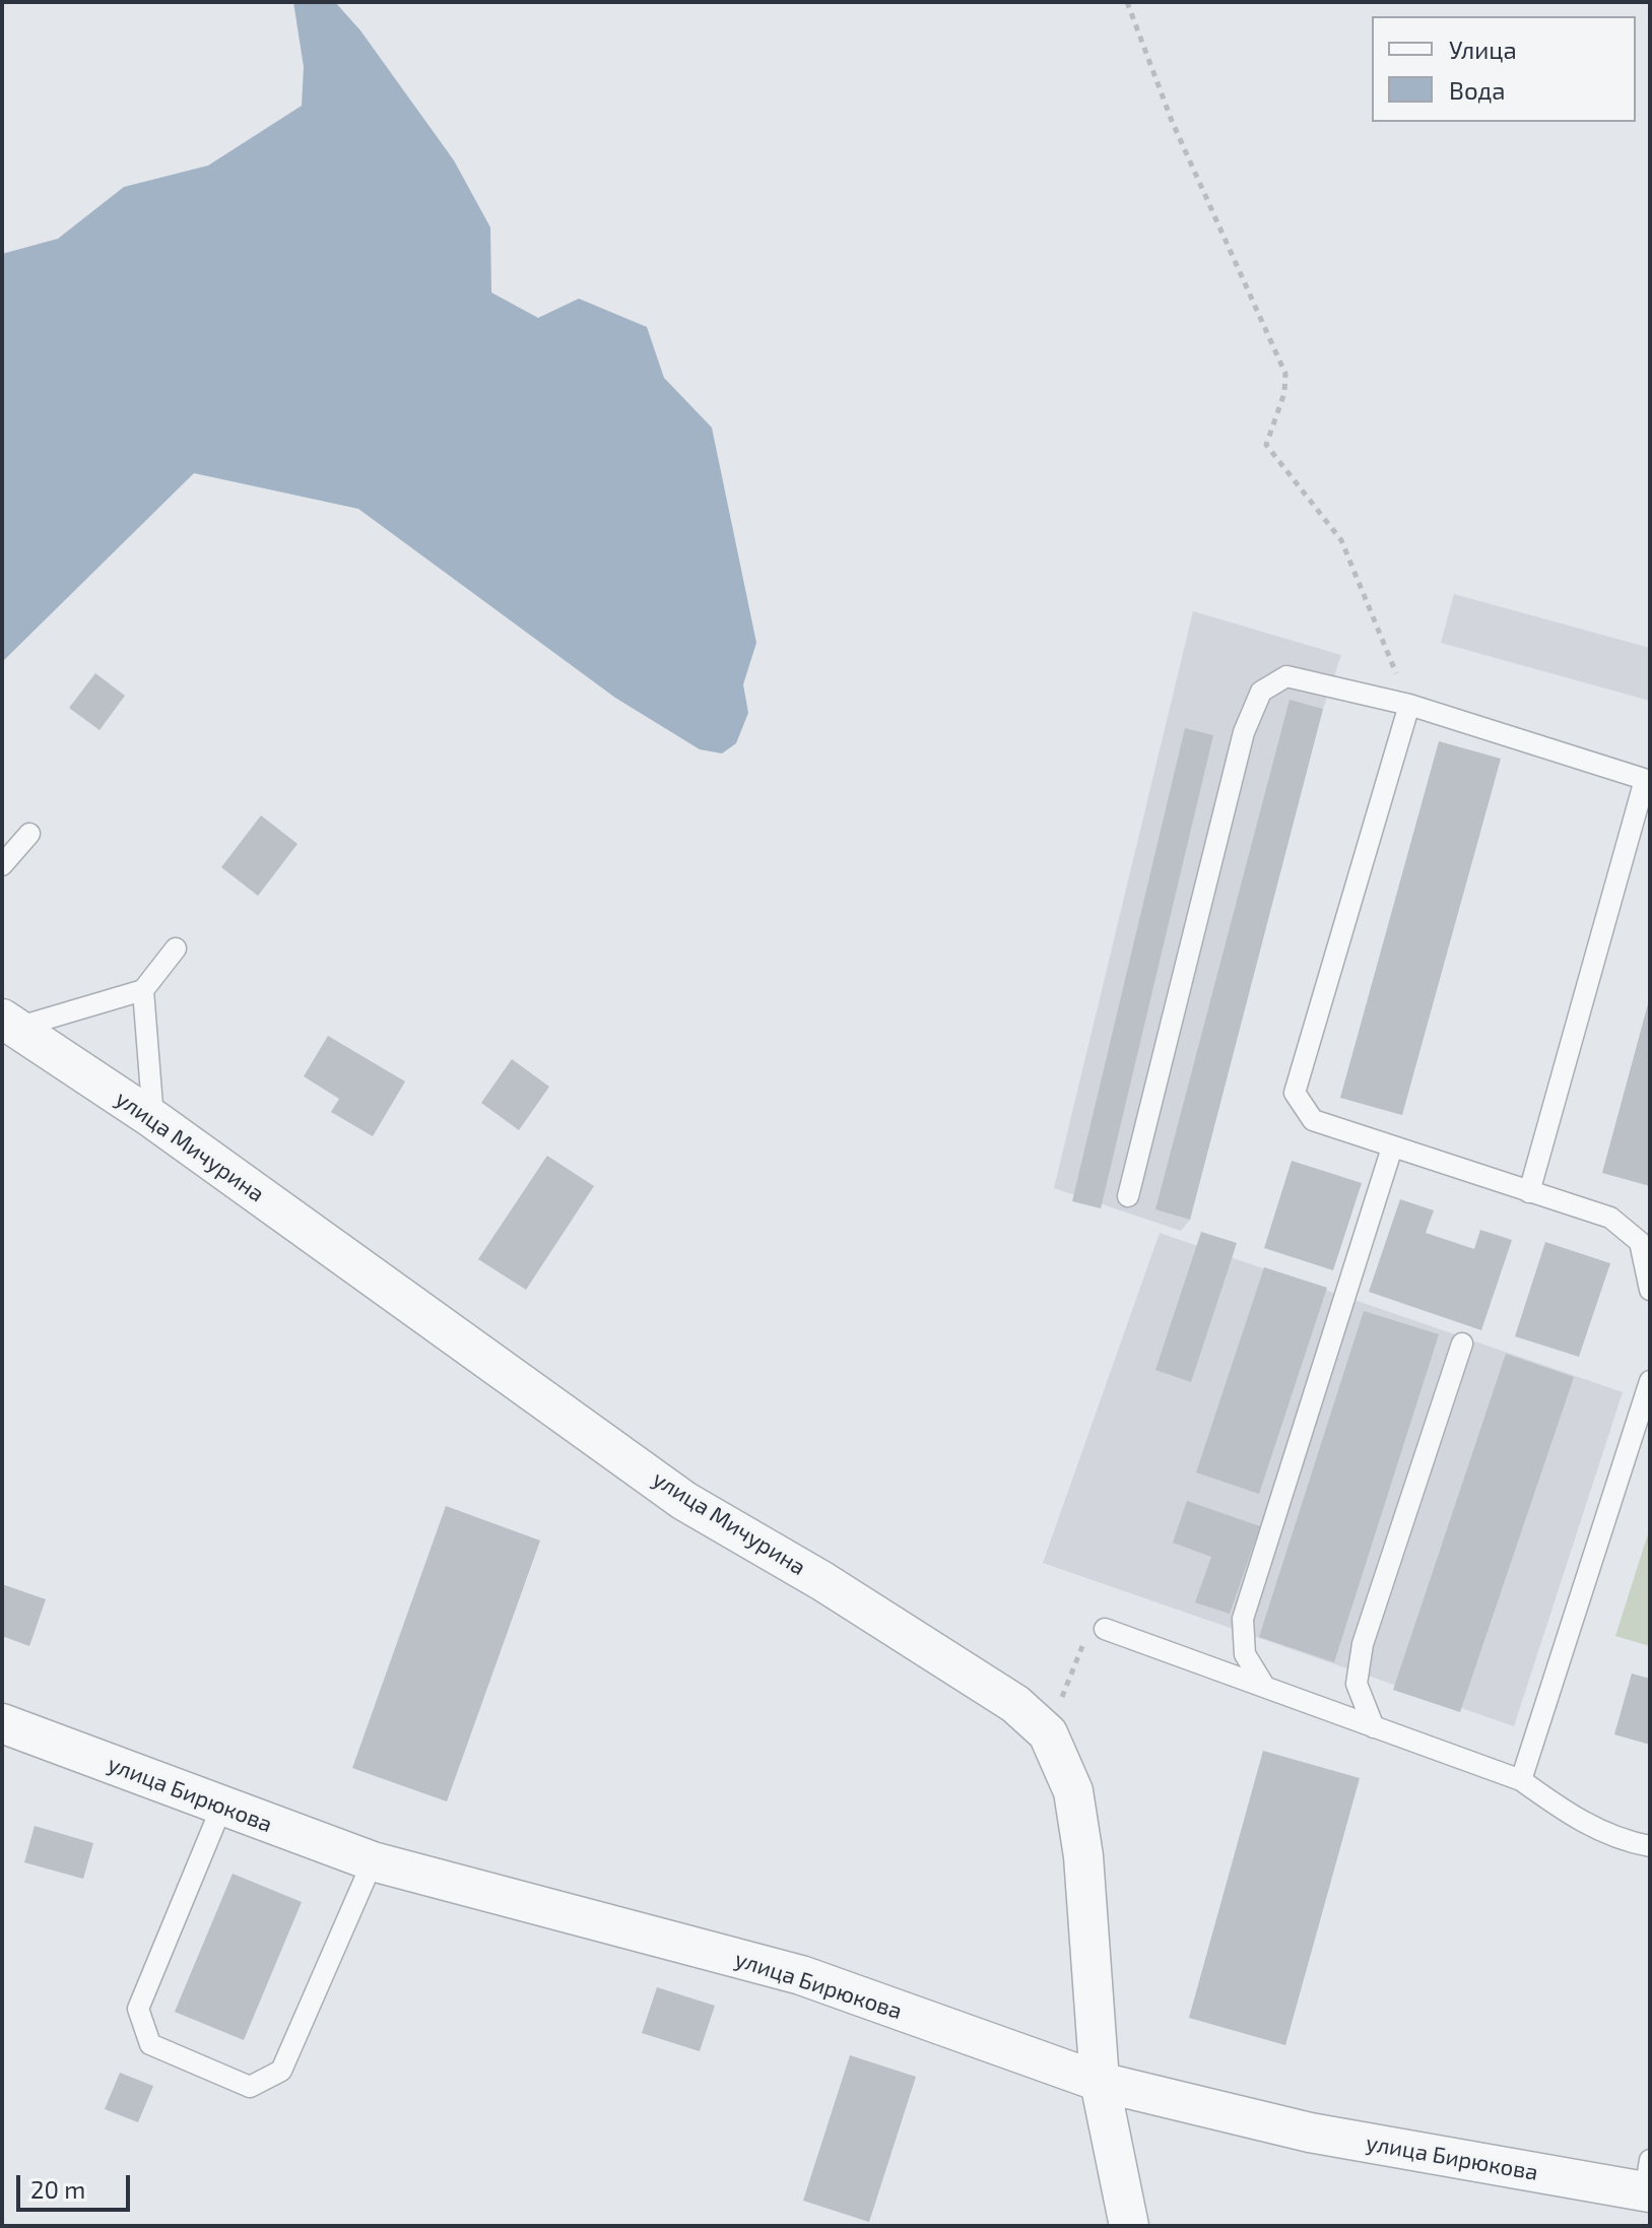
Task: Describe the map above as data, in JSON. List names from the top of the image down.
{
  "streets": {
    "street": ["улица Мичурина", "улица Бирюкова"]
  },
  "crossings": [
    ["улица Мичурина", "улица Бирюкова"]
  ],
  "legend": ["Улица", "Вода"],
  "scale_bar": "20 m"
}
